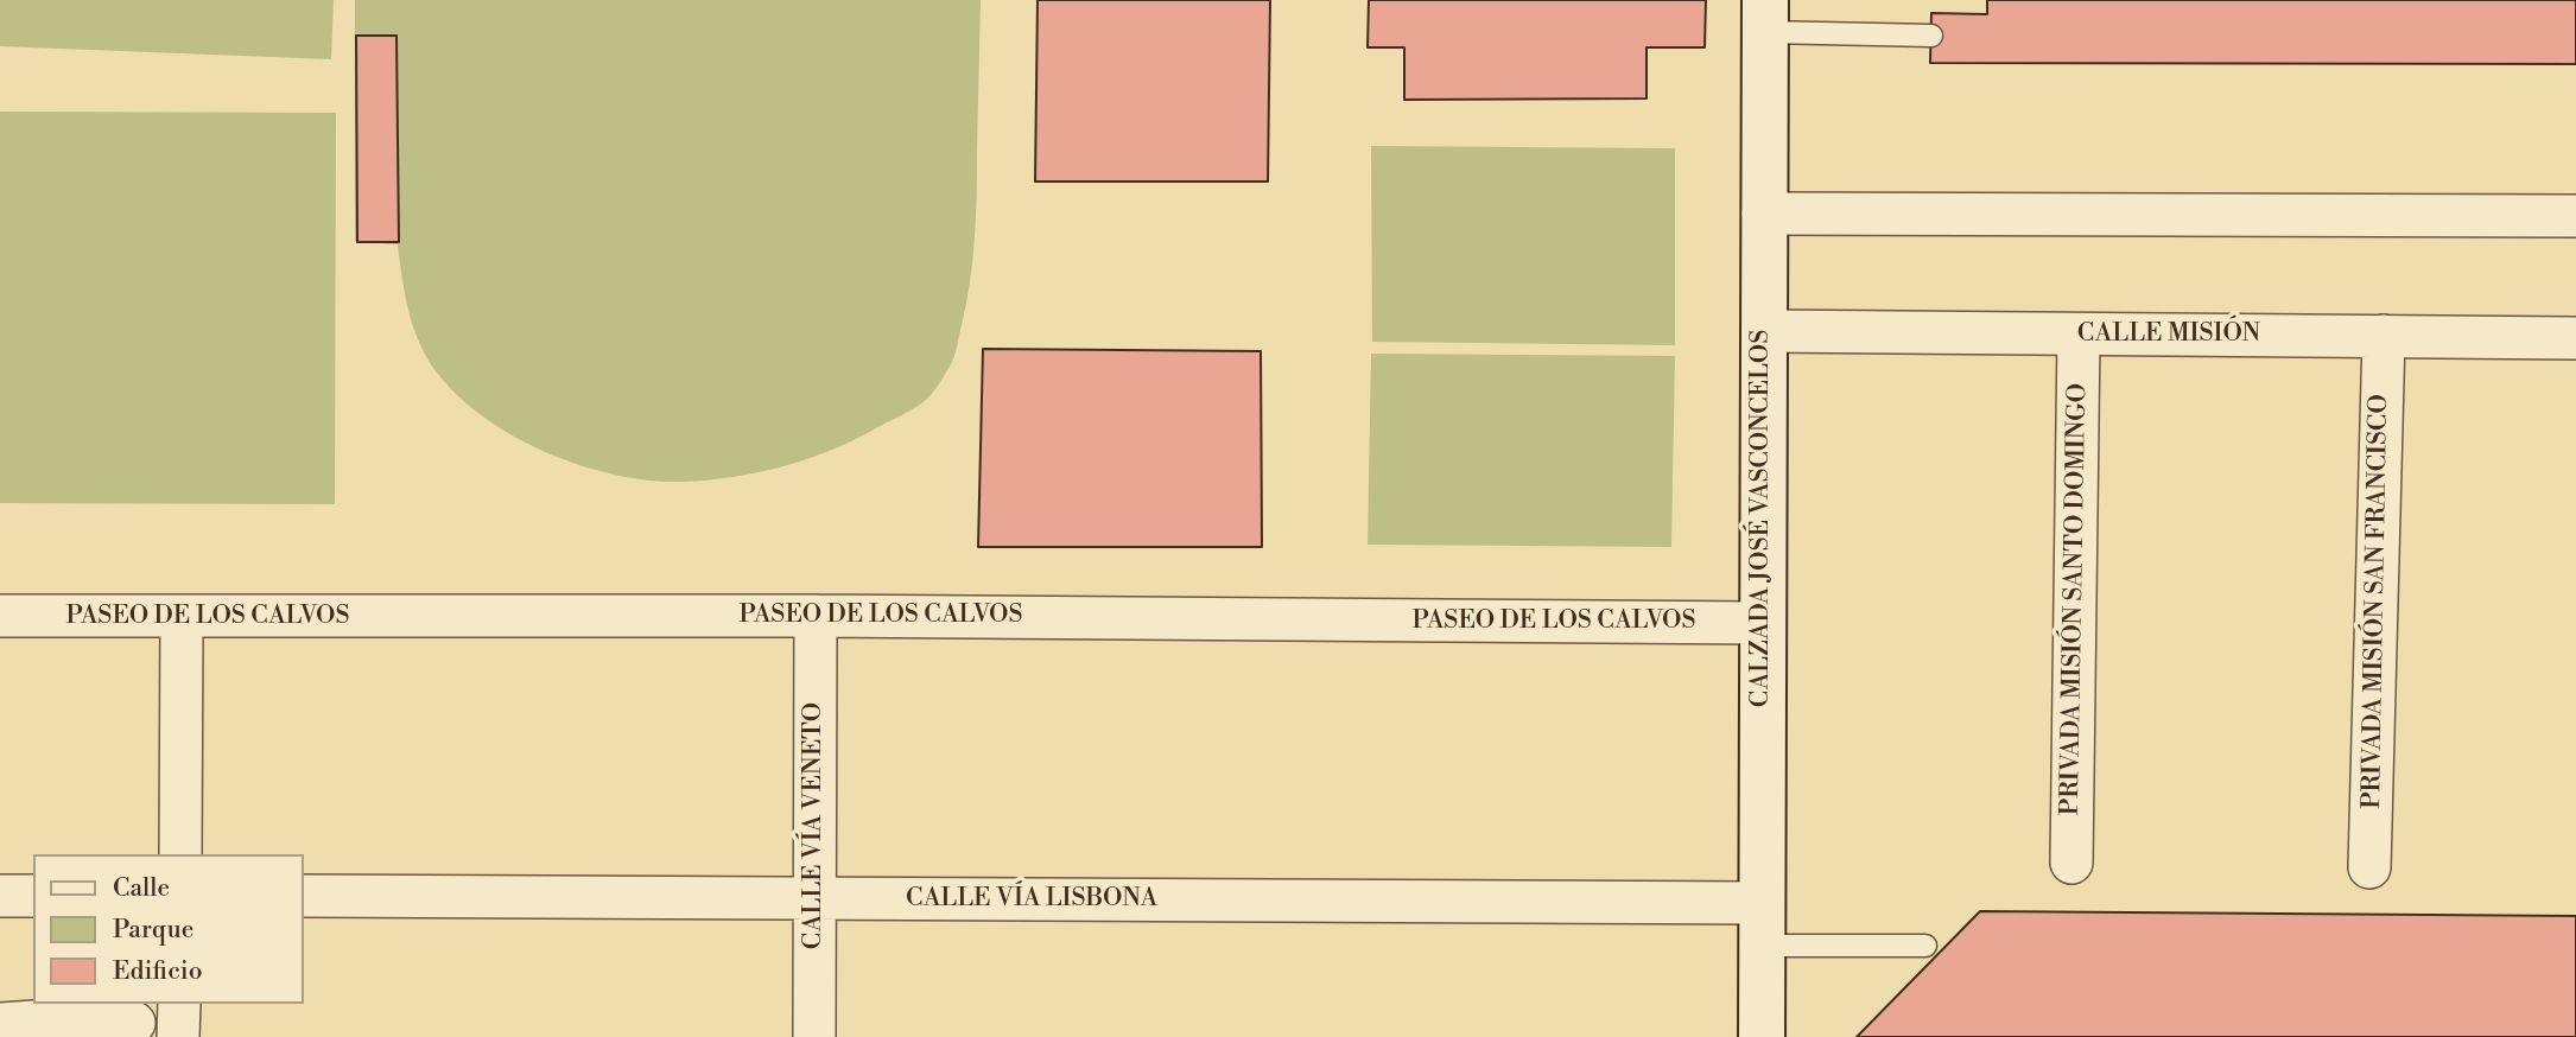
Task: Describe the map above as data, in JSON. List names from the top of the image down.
{
  "streets": {
    "main road": ["CALZADA JOSÉ VASCONCELOS"],
    "street": [
      "CALLE MISIÓN",
      "PRIVADA MISIÓN SANTO DOMINGO",
      "PRIVADA MISIÓN SAN FRANCISCO",
      "PASEO DE LOS CALVOS",
      "CALLE VÍA VENETO",
      "CALLE VÍA LISBONA"
    ]
  },
  "crossings": [
    ["CALLE MISIÓN", "CALZADA JOSÉ VASCONCELOS"],
    ["CALLE MISIÓN", "PRIVADA MISIÓN SANTO DOMINGO"],
    ["CALLE MISIÓN", "PRIVADA MISIÓN SAN FRANCISCO"],
    ["CALZADA JOSÉ VASCONCELOS", "PASEO DE LOS CALVOS"],
    ["CALZADA JOSÉ VASCONCELOS", "CALLE VÍA LISBONA"],
    ["PASEO DE LOS CALVOS", "CALLE VÍA VENETO"],
    ["CALLE VÍA VENETO", "CALLE VÍA LISBONA"]
  ],
  "legend": ["Calle", "Parque", "Edificio"]
}
